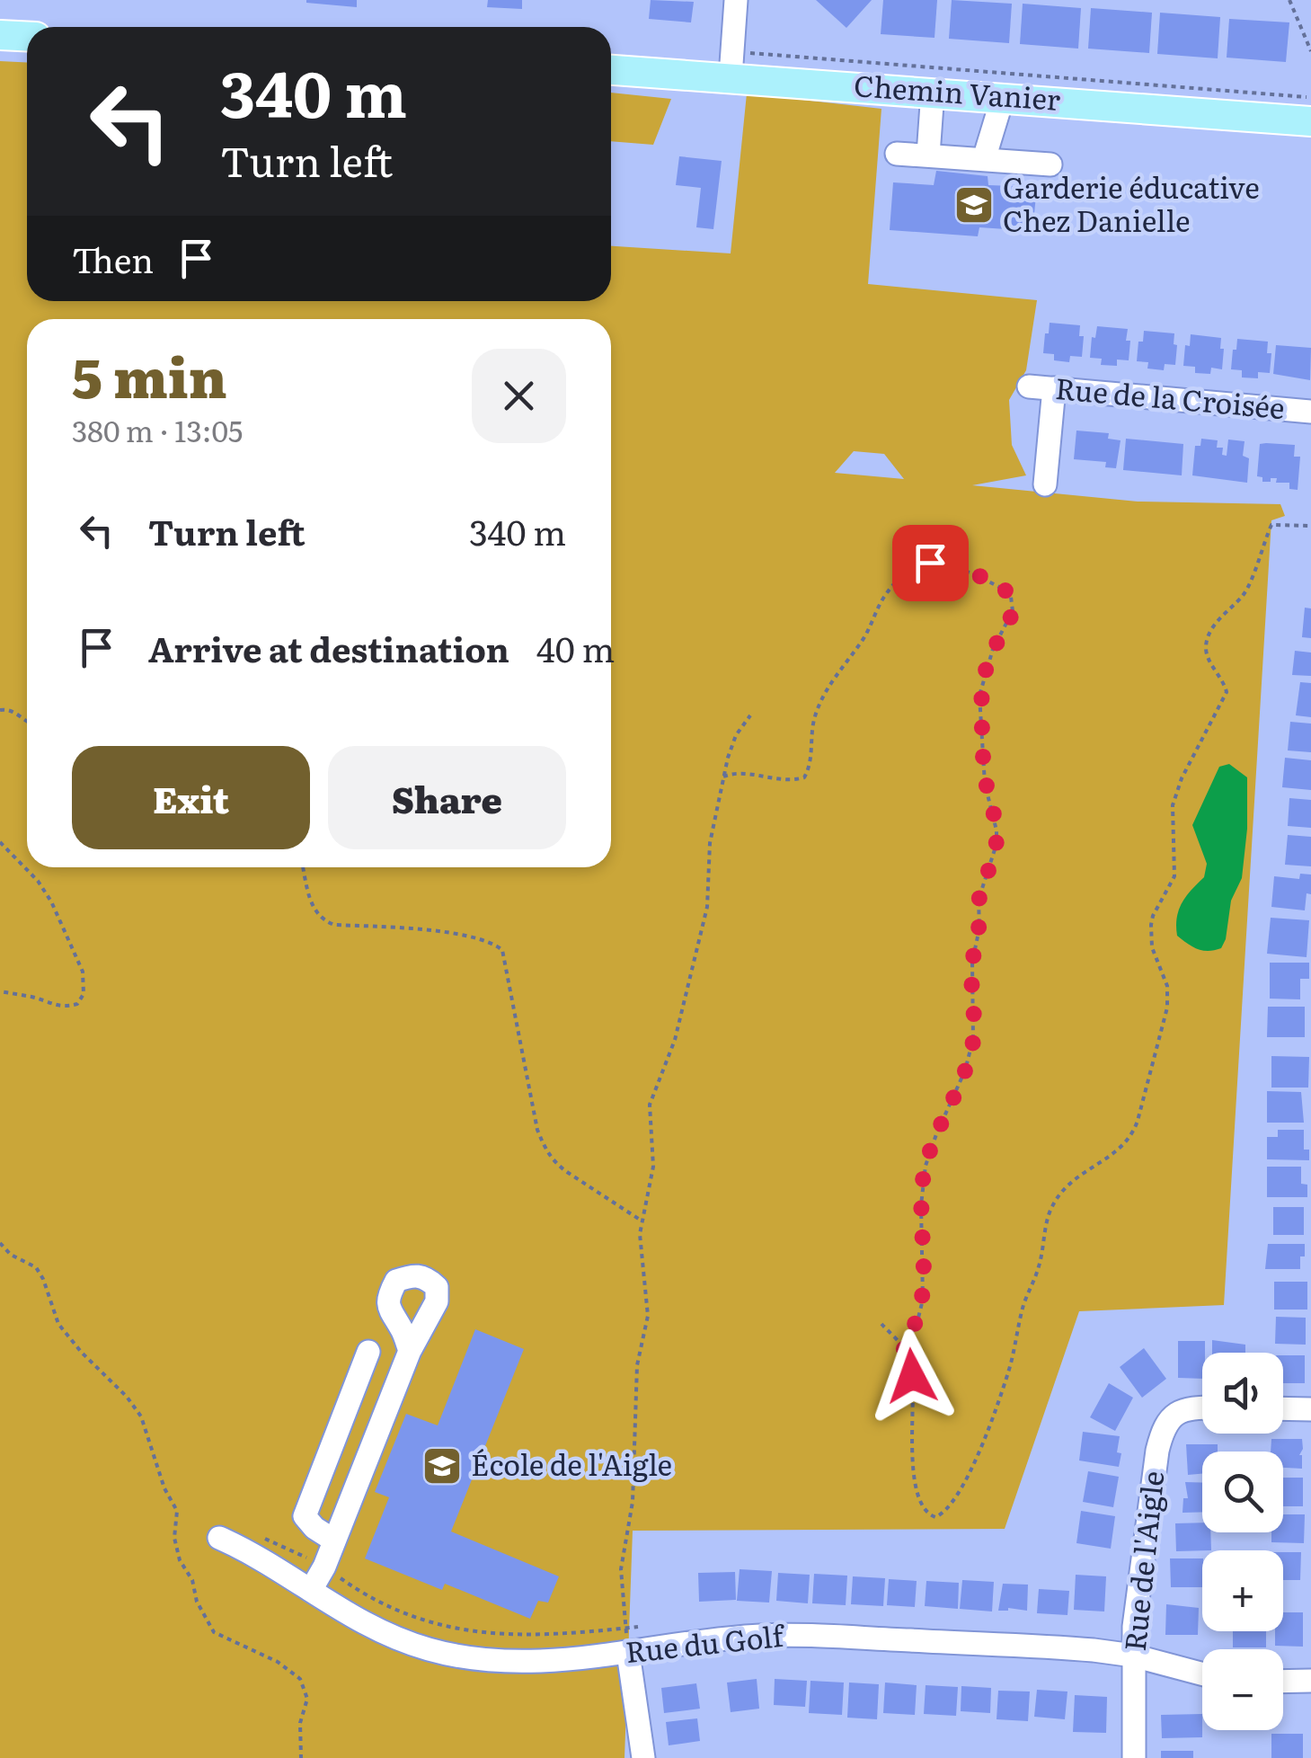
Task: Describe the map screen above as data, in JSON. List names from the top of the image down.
{
  "streets": {
    "main road": ["Chemin Vanier"],
    "street": ["Rue de la Croisée", "Rue de l'Aigle", "Rue du Golf"]
  },
  "crossings": [
    ["Rue de l'Aigle", "Rue du Golf"]
  ],
  "places": {
    "school or university": ["Garderie éducative Chez Danielle", "École de l'Aigle"]
  },
  "page": {
    "turn": ["340 m", "Turn left"],
    "then": "Then",
    "heading": ["5 min", "380 m · 13:05"],
    "list": [
      {
        "name": "Turn left",
        "value": "340 m"
      },
      {
        "name": "Arrive at destination",
        "value": "40 m"
      }
    ],
    "buttons": ["Exit", "Share"],
    "map_buttons": ["+", "−"]
  }
}
